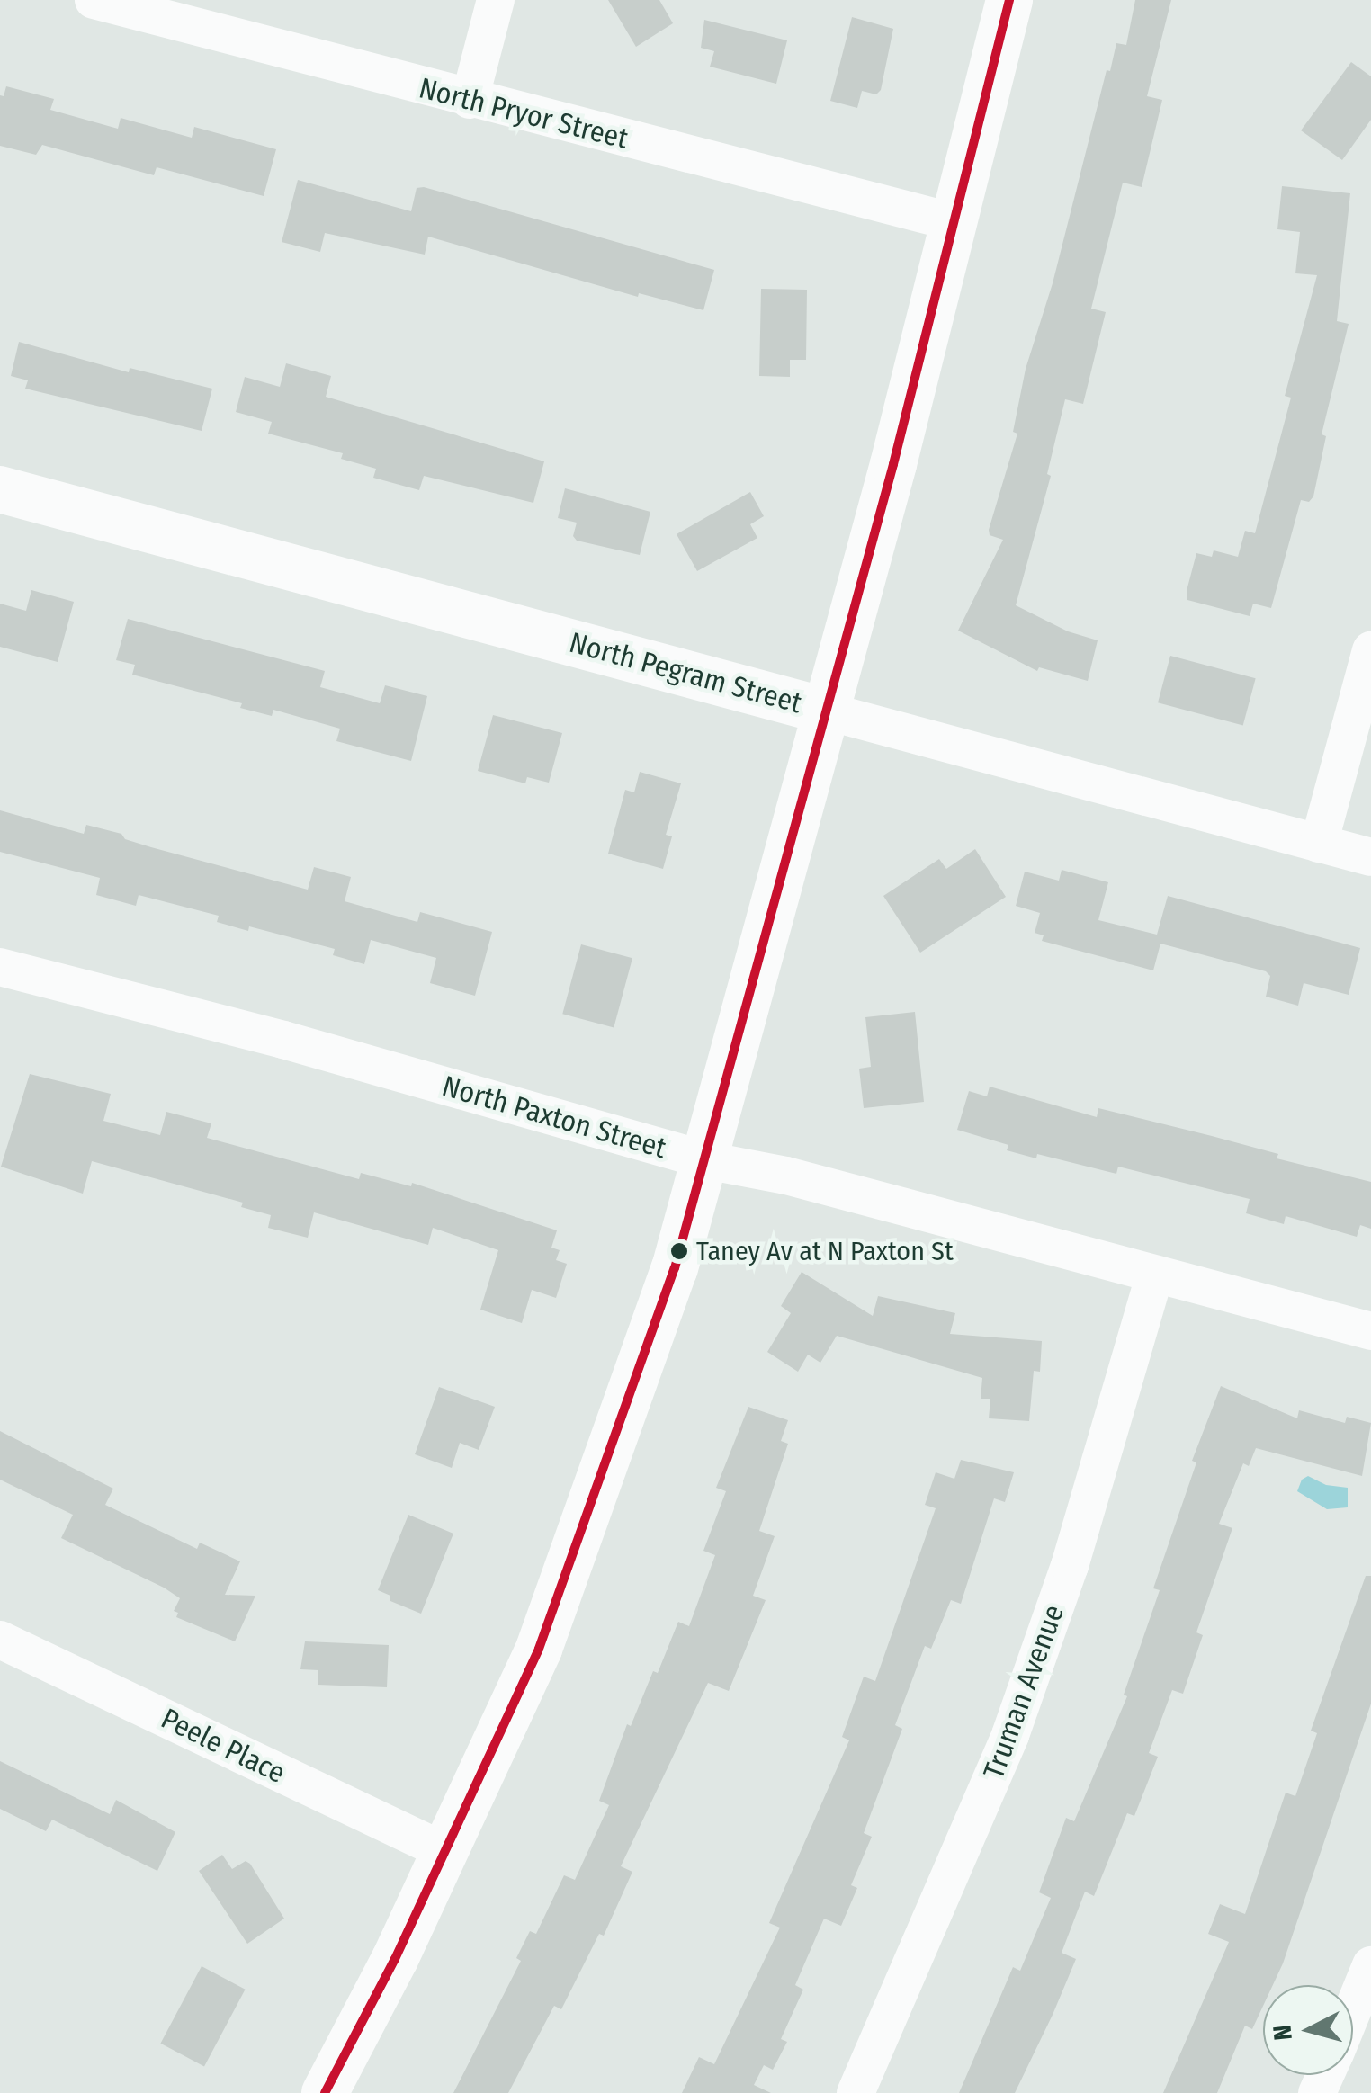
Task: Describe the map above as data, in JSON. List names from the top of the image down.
{
  "streets": {
    "street": [
      "North Pryor Street",
      "North Pegram Street",
      "North Paxton Street",
      "Truman Avenue",
      "Peele Place"
    ]
  },
  "crossings": [
    ["North Paxton Street", "Truman Avenue"]
  ],
  "places": ["Taney Av at N Paxton St"],
  "north": "left"
}
